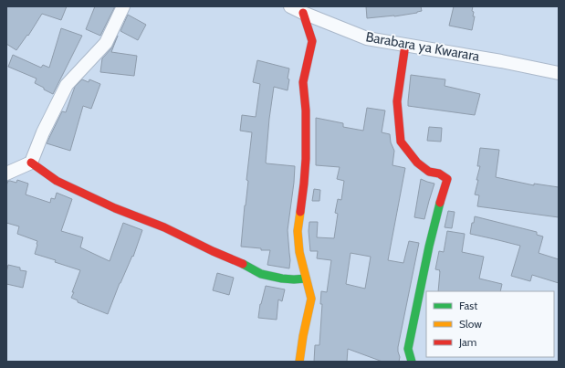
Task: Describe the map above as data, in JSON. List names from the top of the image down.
{
  "streets": {
    "street": ["Barabara ya Kwarara"]
  },
  "legend": ["Fast", "Slow", "Jam"]
}
